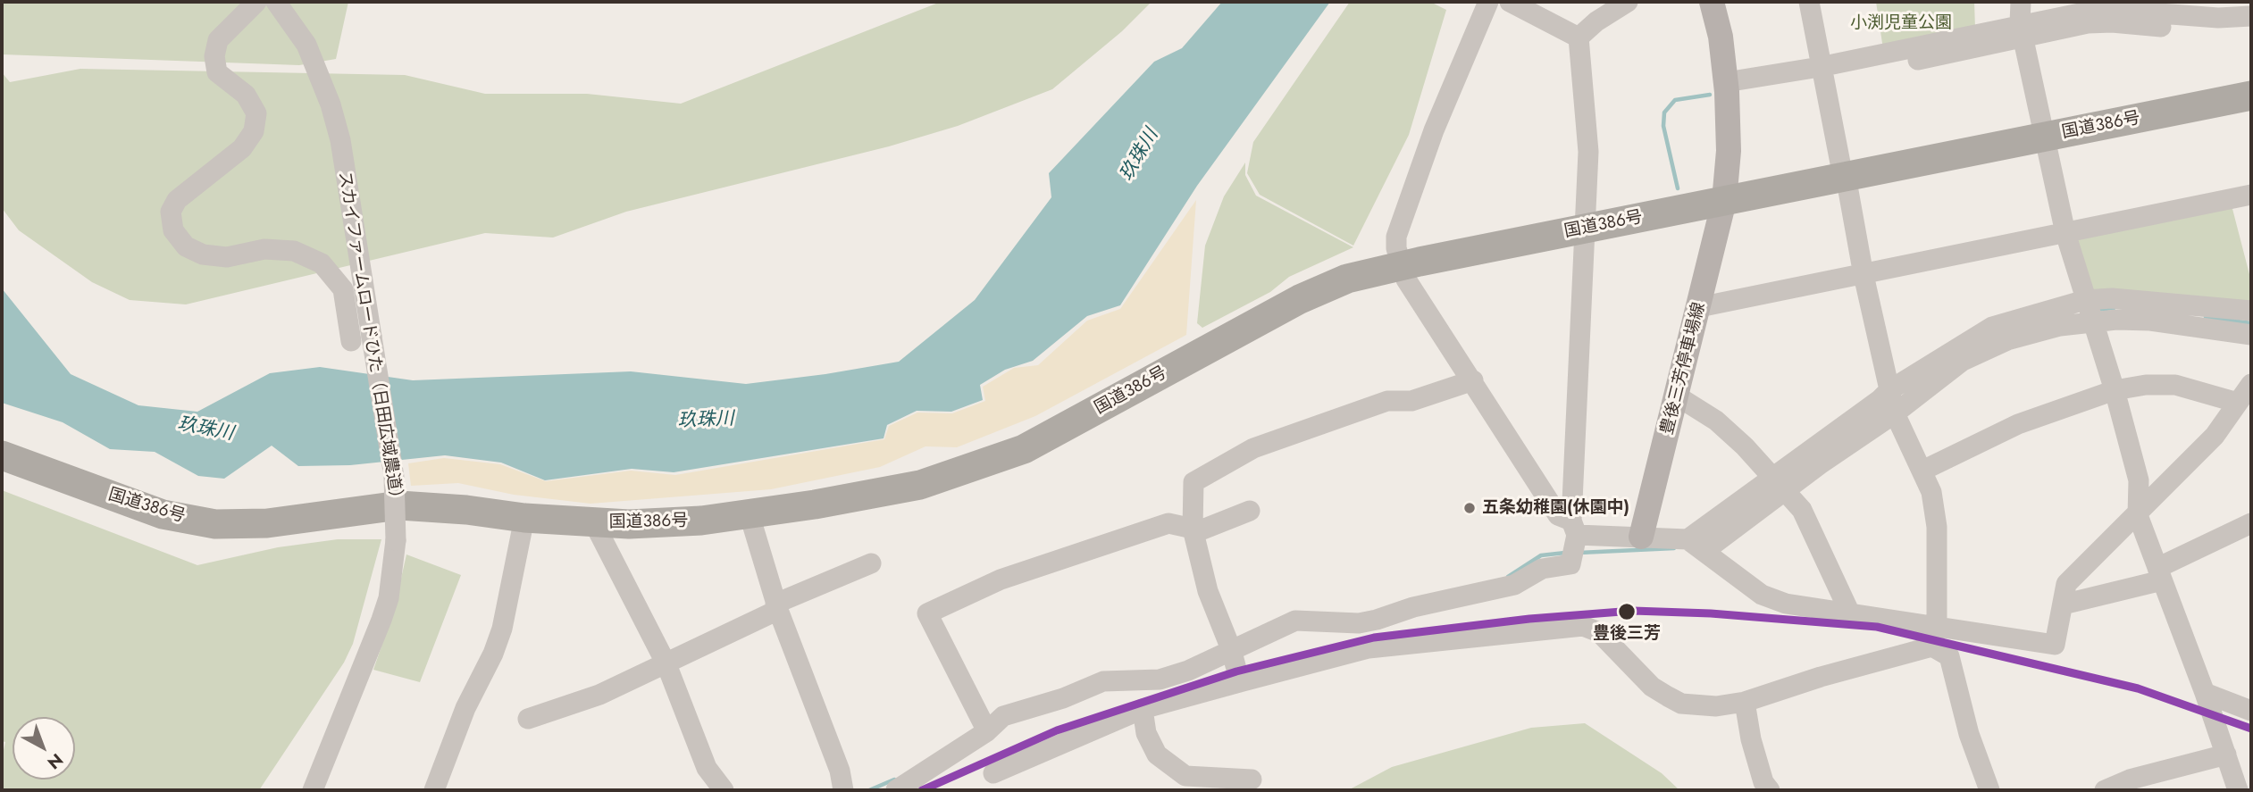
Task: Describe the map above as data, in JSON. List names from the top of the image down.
{
  "streets": {
    "highway": ["国道386号"],
    "main road": ["豊後三芳停車場線"],
    "street": ["スカイファームロードひた（日田広域農道）"]
  },
  "crossings": [
    ["国道386号", "豊後三芳停車場線"]
  ],
  "water": ["玖珠川"],
  "parks": ["小渕児童公園"],
  "places": ["五条幼稚園(休園中)", "豊後三芳"],
  "north": "bottom right"
}
